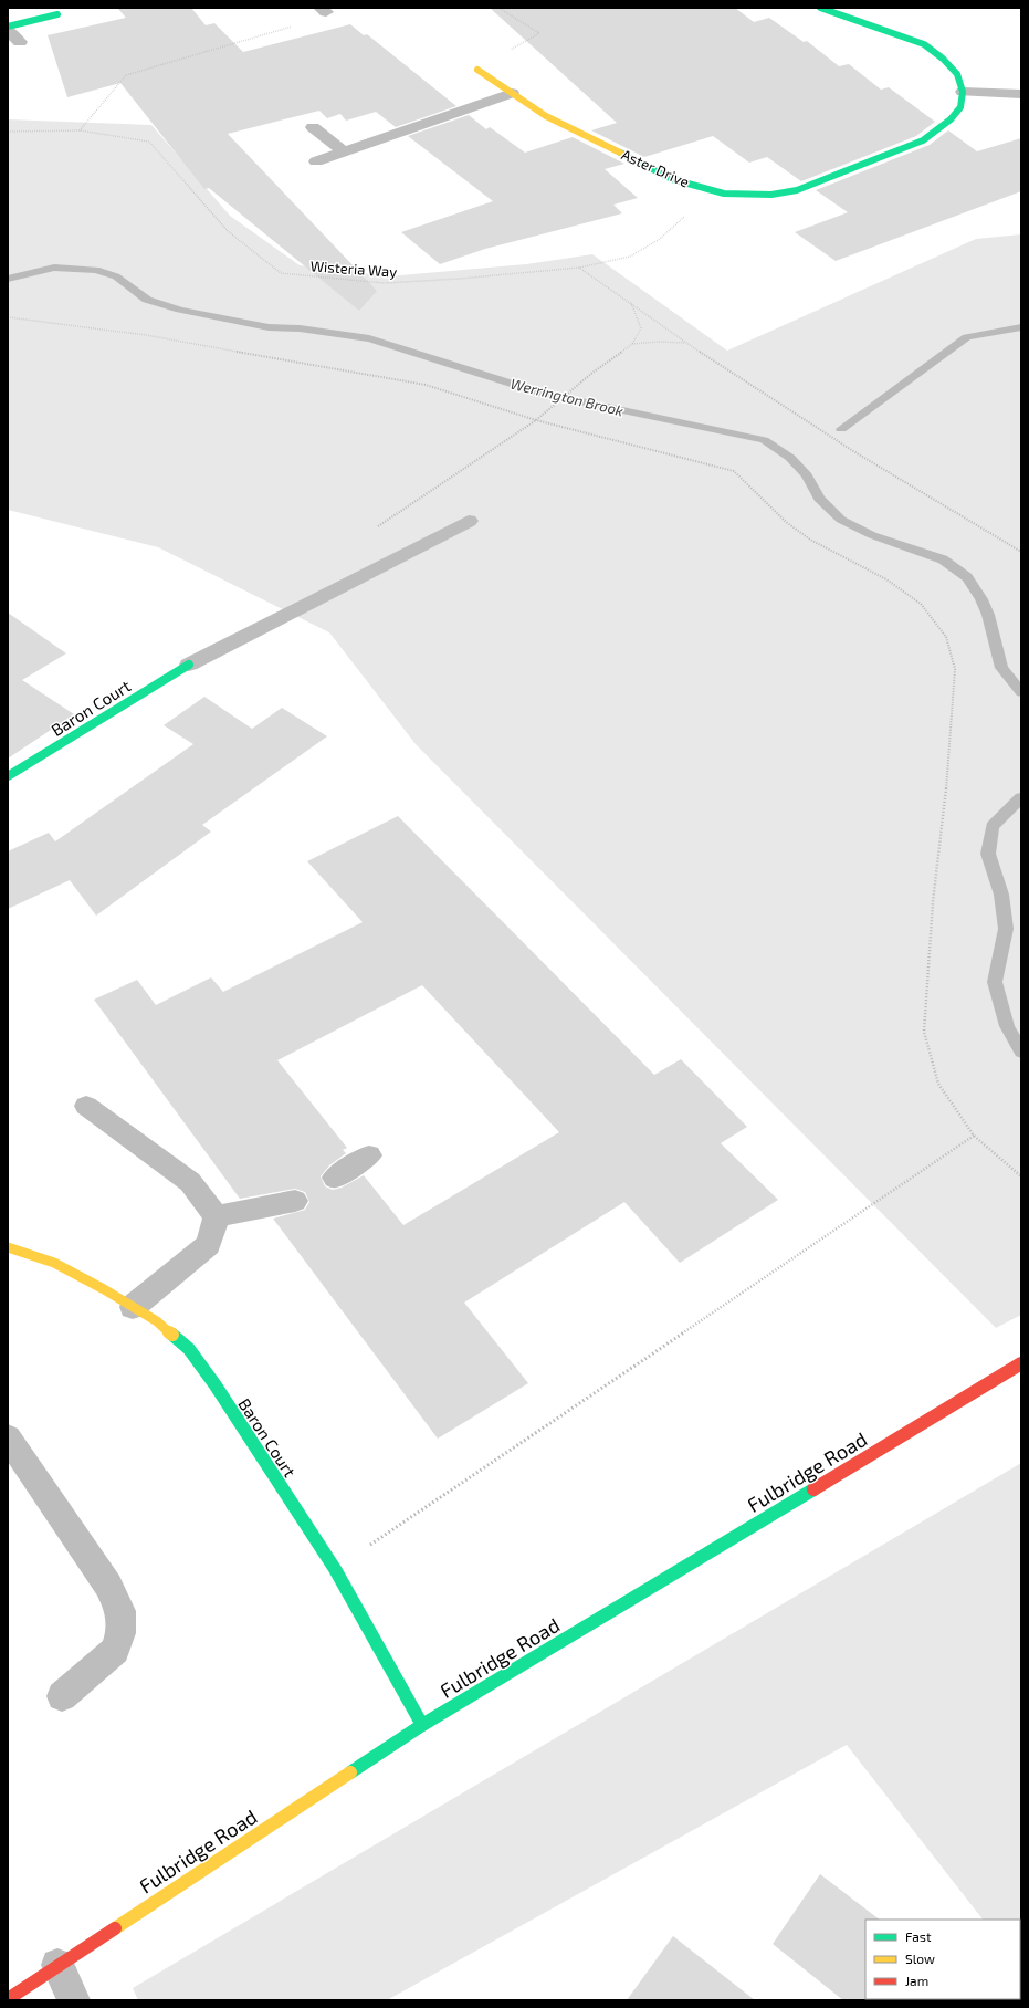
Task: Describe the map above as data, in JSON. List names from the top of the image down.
{
  "streets": {
    "street": ["Aster Drive", "Baron Court", "Fulbridge Road"],
    "path": ["Wisteria Way"]
  },
  "crossings": [
    ["Aster Drive", "Wisteria Way"],
    ["Baron Court", "Fulbridge Road"]
  ],
  "water": ["Werrington Brook"],
  "legend": ["Fast", "Slow", "Jam"]
}
